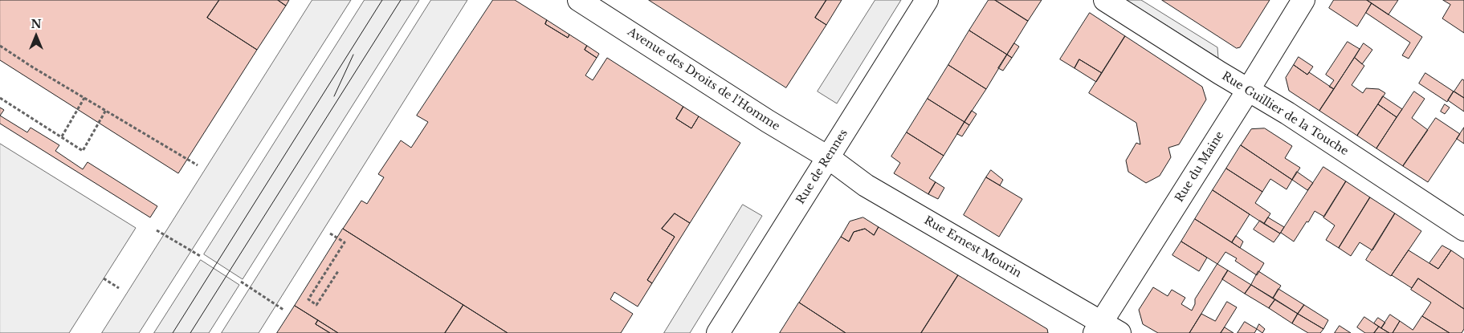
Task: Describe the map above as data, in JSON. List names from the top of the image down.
{
  "streets": {
    "street": [
      "Avenue des Droits de l'Homme",
      "Rue Guillier de la Touche",
      "Rue de Rennes",
      "Rue du Maine",
      "Rue Ernest Mourin"
    ]
  },
  "crossings": [
    ["Avenue des Droits de l'Homme", "Rue de Rennes"],
    ["Avenue des Droits de l'Homme", "Rue Ernest Mourin"],
    ["Rue Guillier de la Touche", "Rue du Maine"],
    ["Rue de Rennes", "Rue Ernest Mourin"],
    ["Rue du Maine", "Rue Ernest Mourin"]
  ],
  "north": "top"
}
